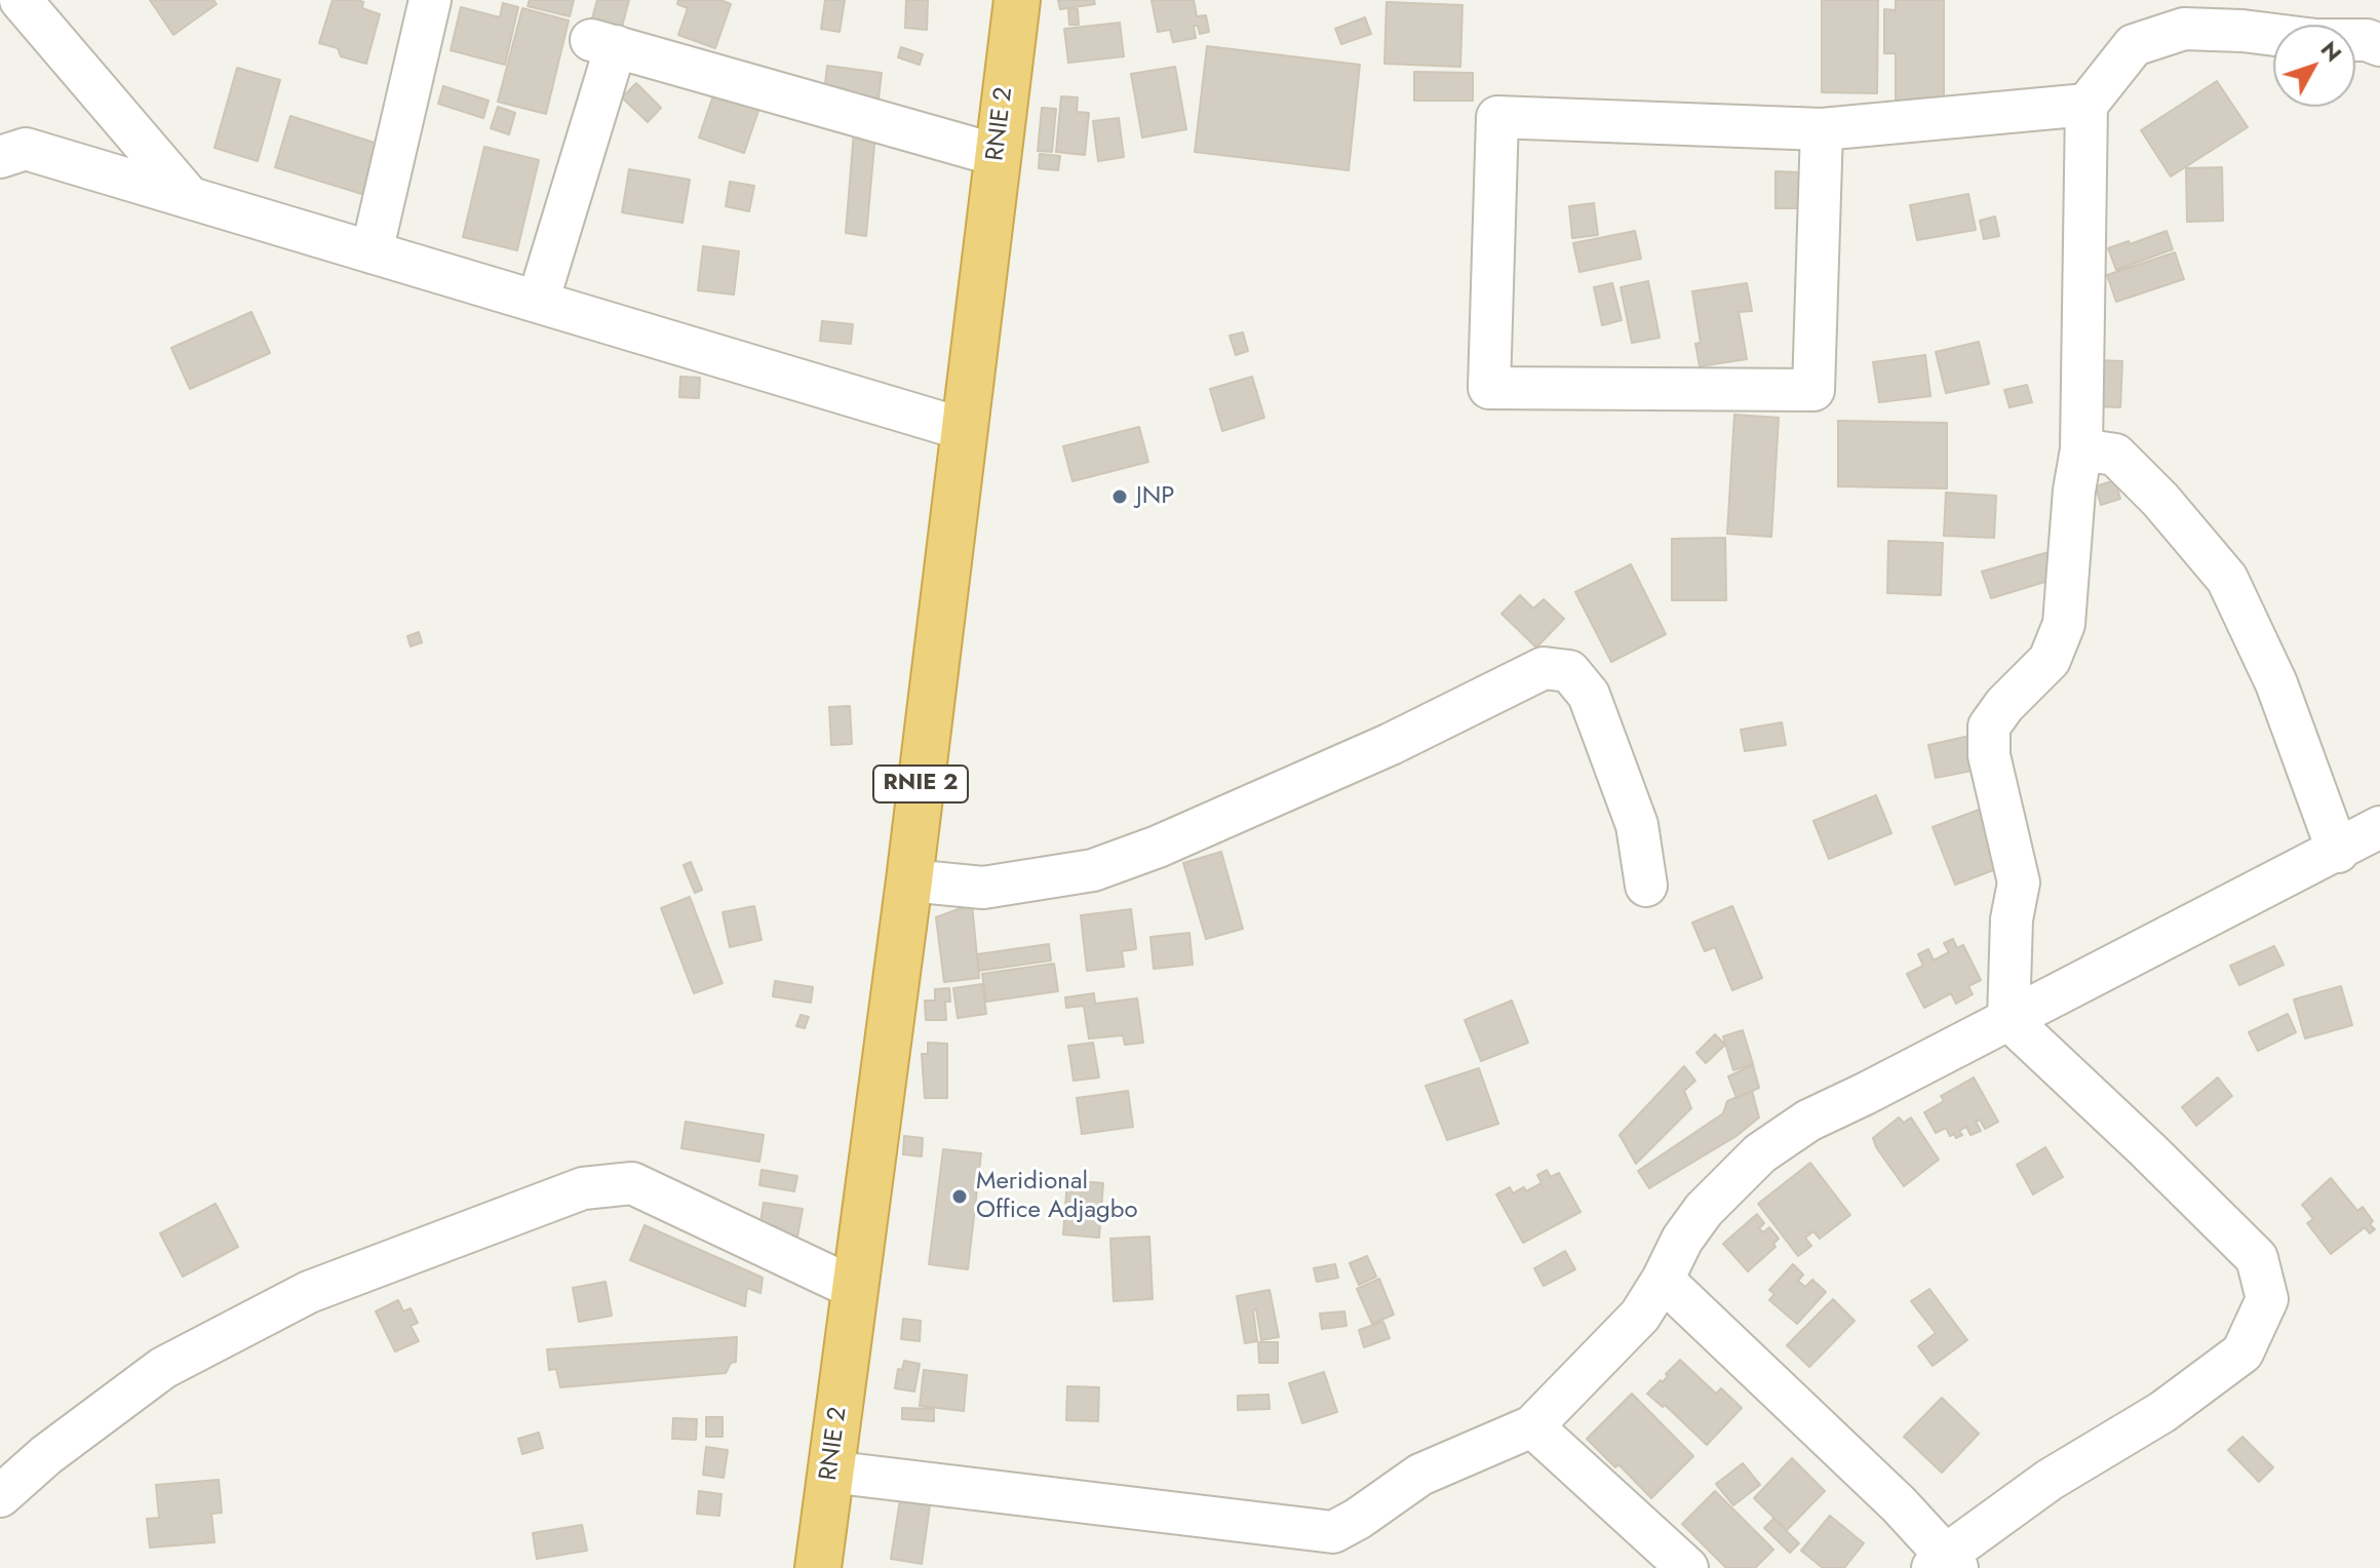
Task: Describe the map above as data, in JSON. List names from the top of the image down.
{
  "streets": {
    "highway": ["RNIE 2"]
  },
  "places": ["JNP", "Meridional Office Adjagbo"],
  "north": "top right"
}
